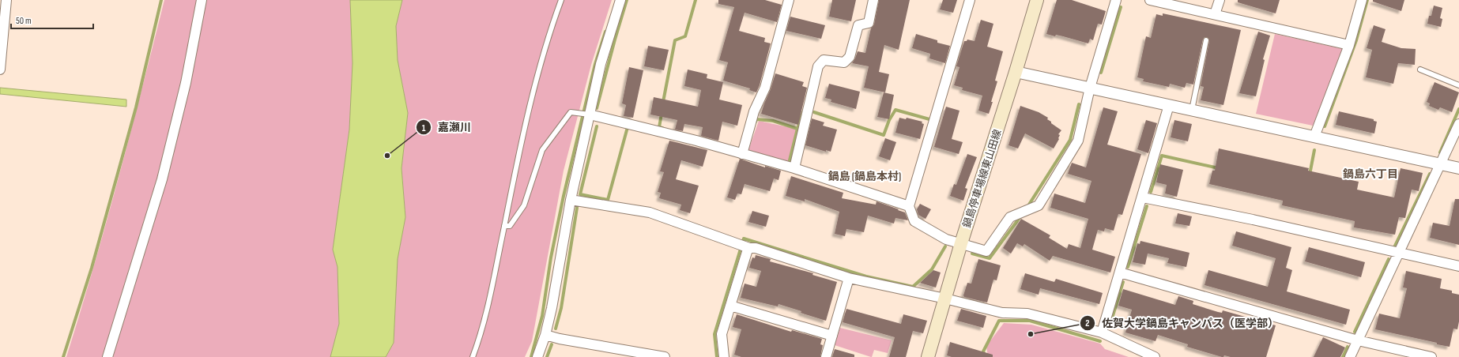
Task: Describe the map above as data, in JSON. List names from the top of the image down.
{
  "streets": {
    "main road": ["鍋島停車場線東山田線"]
  },
  "districts": ["鍋島六丁目", "鍋島 (鍋島本村)"],
  "places": ["嘉瀬川", "佐賀大学鍋島キャンパス（医学部）"],
  "scale_bar": "50 m"
}
